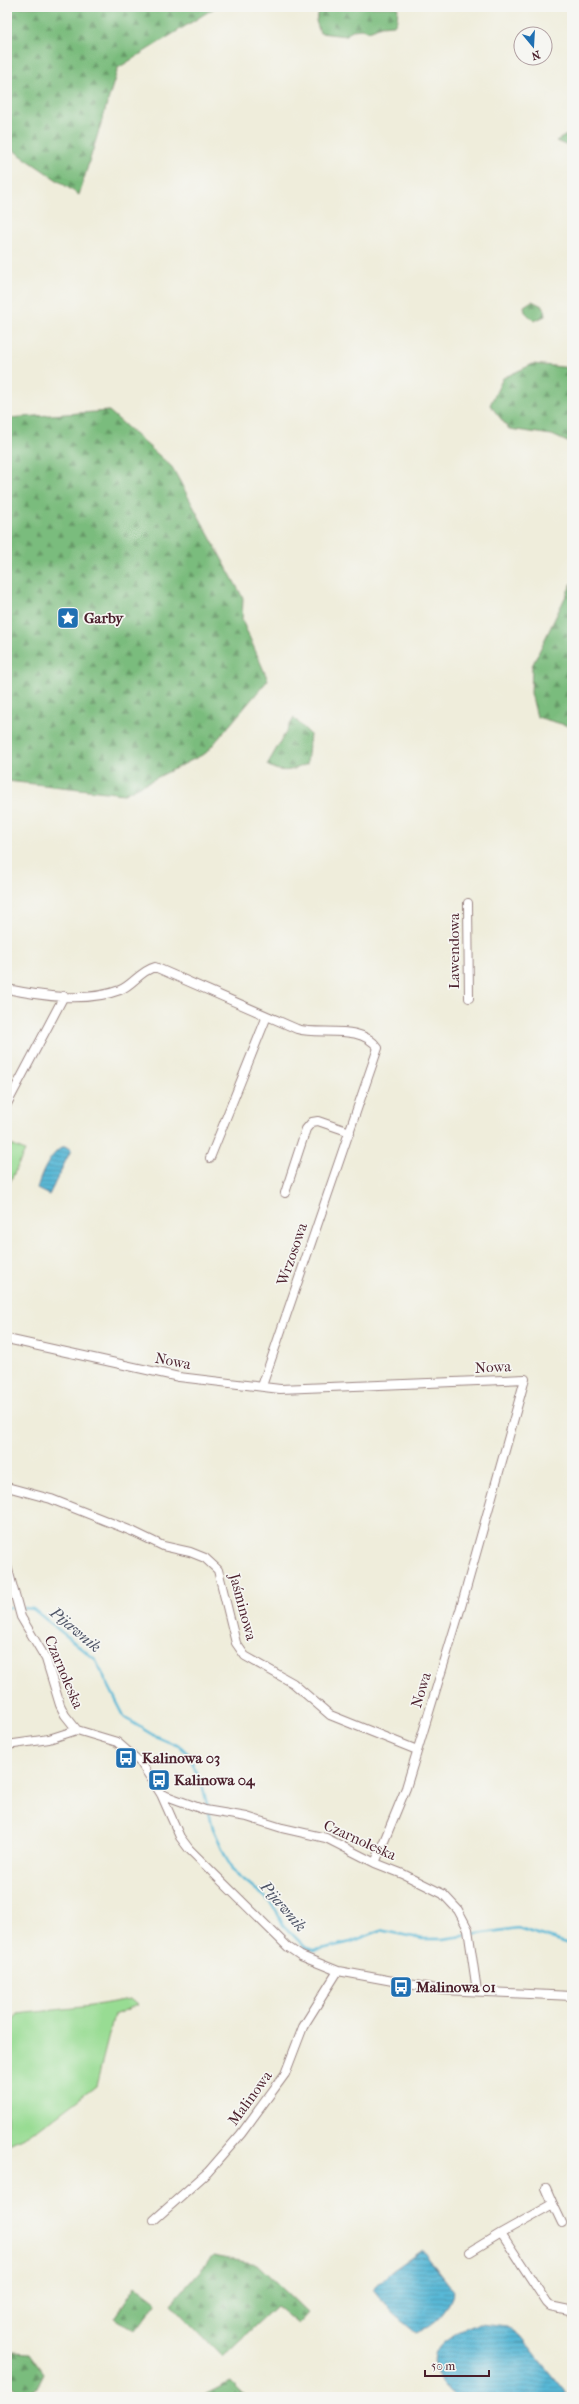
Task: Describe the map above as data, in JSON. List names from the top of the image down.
{
  "streets": {
    "street": [
      "Lawendowa",
      "Wrzosowa",
      "Nowa",
      "Jaśminowa",
      "Czarnoleska",
      "Malinowa"
    ]
  },
  "crossings": [
    ["Wrzosowa", "Nowa"],
    ["Nowa", "Jaśminowa"],
    ["Nowa", "Czarnoleska"],
    ["Czarnoleska", "Malinowa"]
  ],
  "water": ["Pijawnik"],
  "places": {
    "place": ["Garby"],
    "bus stop": ["Kalinowa 03", "Kalinowa 04", "Malinowa 01"]
  },
  "scale_bar": "50 m",
  "north": "bottom"
}
